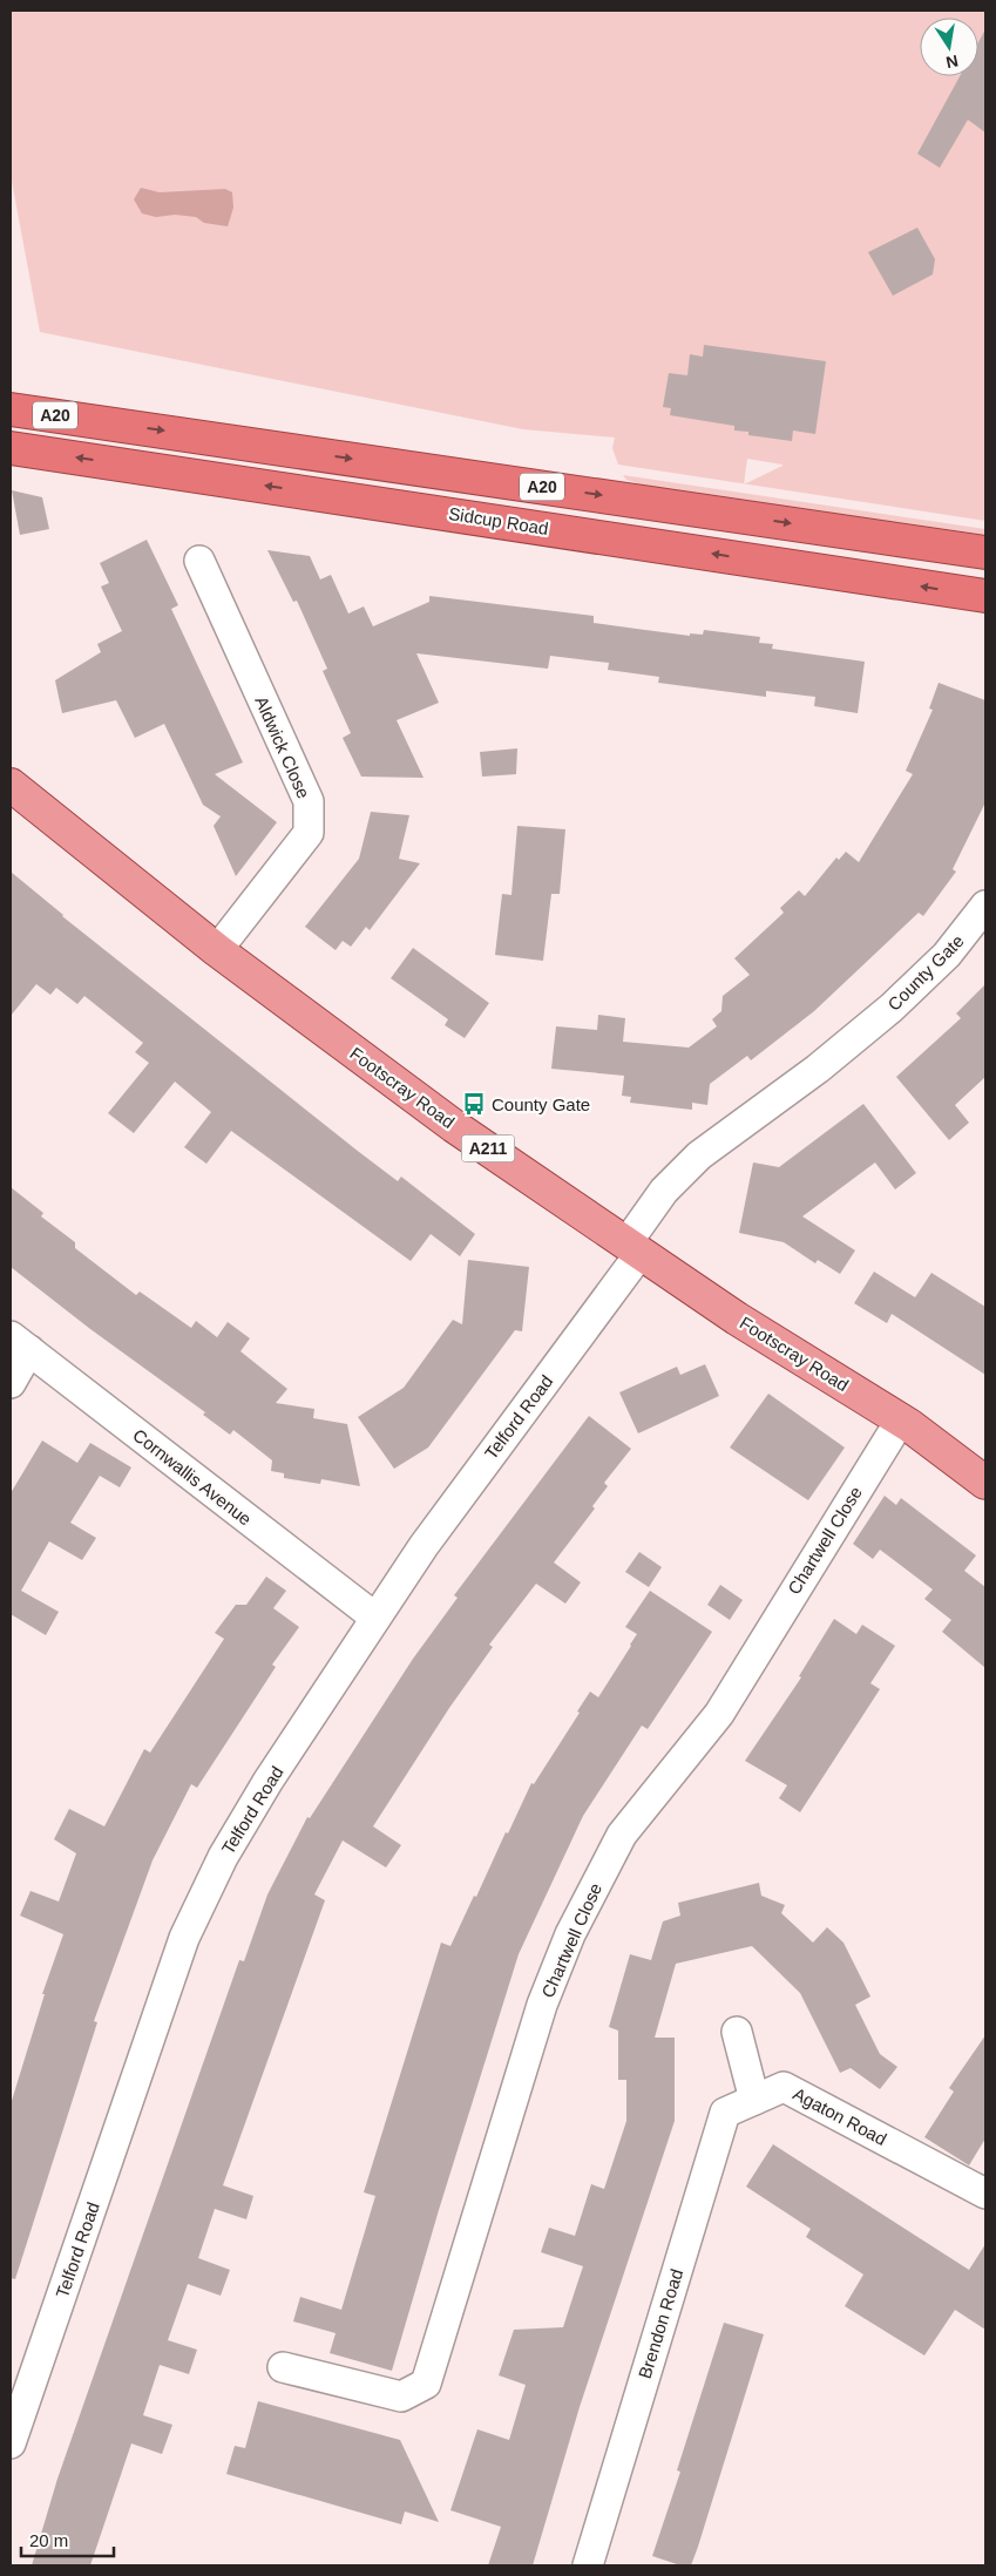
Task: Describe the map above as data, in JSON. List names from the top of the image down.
{
  "streets": {
    "highway": ["A20", "Sidcup Road"],
    "main road": ["Footscray Road", "A211"],
    "street": [
      "Aldwick Close",
      "County Gate",
      "Telford Road",
      "Cornwallis Avenue",
      "Chartwell Close",
      "Agaton Road",
      "Brendon Road"
    ]
  },
  "crossings": [
    ["Aldwick Close", "Footscray Road"],
    ["County Gate", "Footscray Road"],
    ["County Gate", "Telford Road"],
    ["Footscray Road", "Telford Road"],
    ["Footscray Road", "Chartwell Close"],
    ["Telford Road", "Cornwallis Avenue"],
    ["Agaton Road", "Brendon Road"]
  ],
  "places": {
    "bus stop": ["County Gate"]
  },
  "scale_bar": "20 m",
  "north": "bottom"
}
